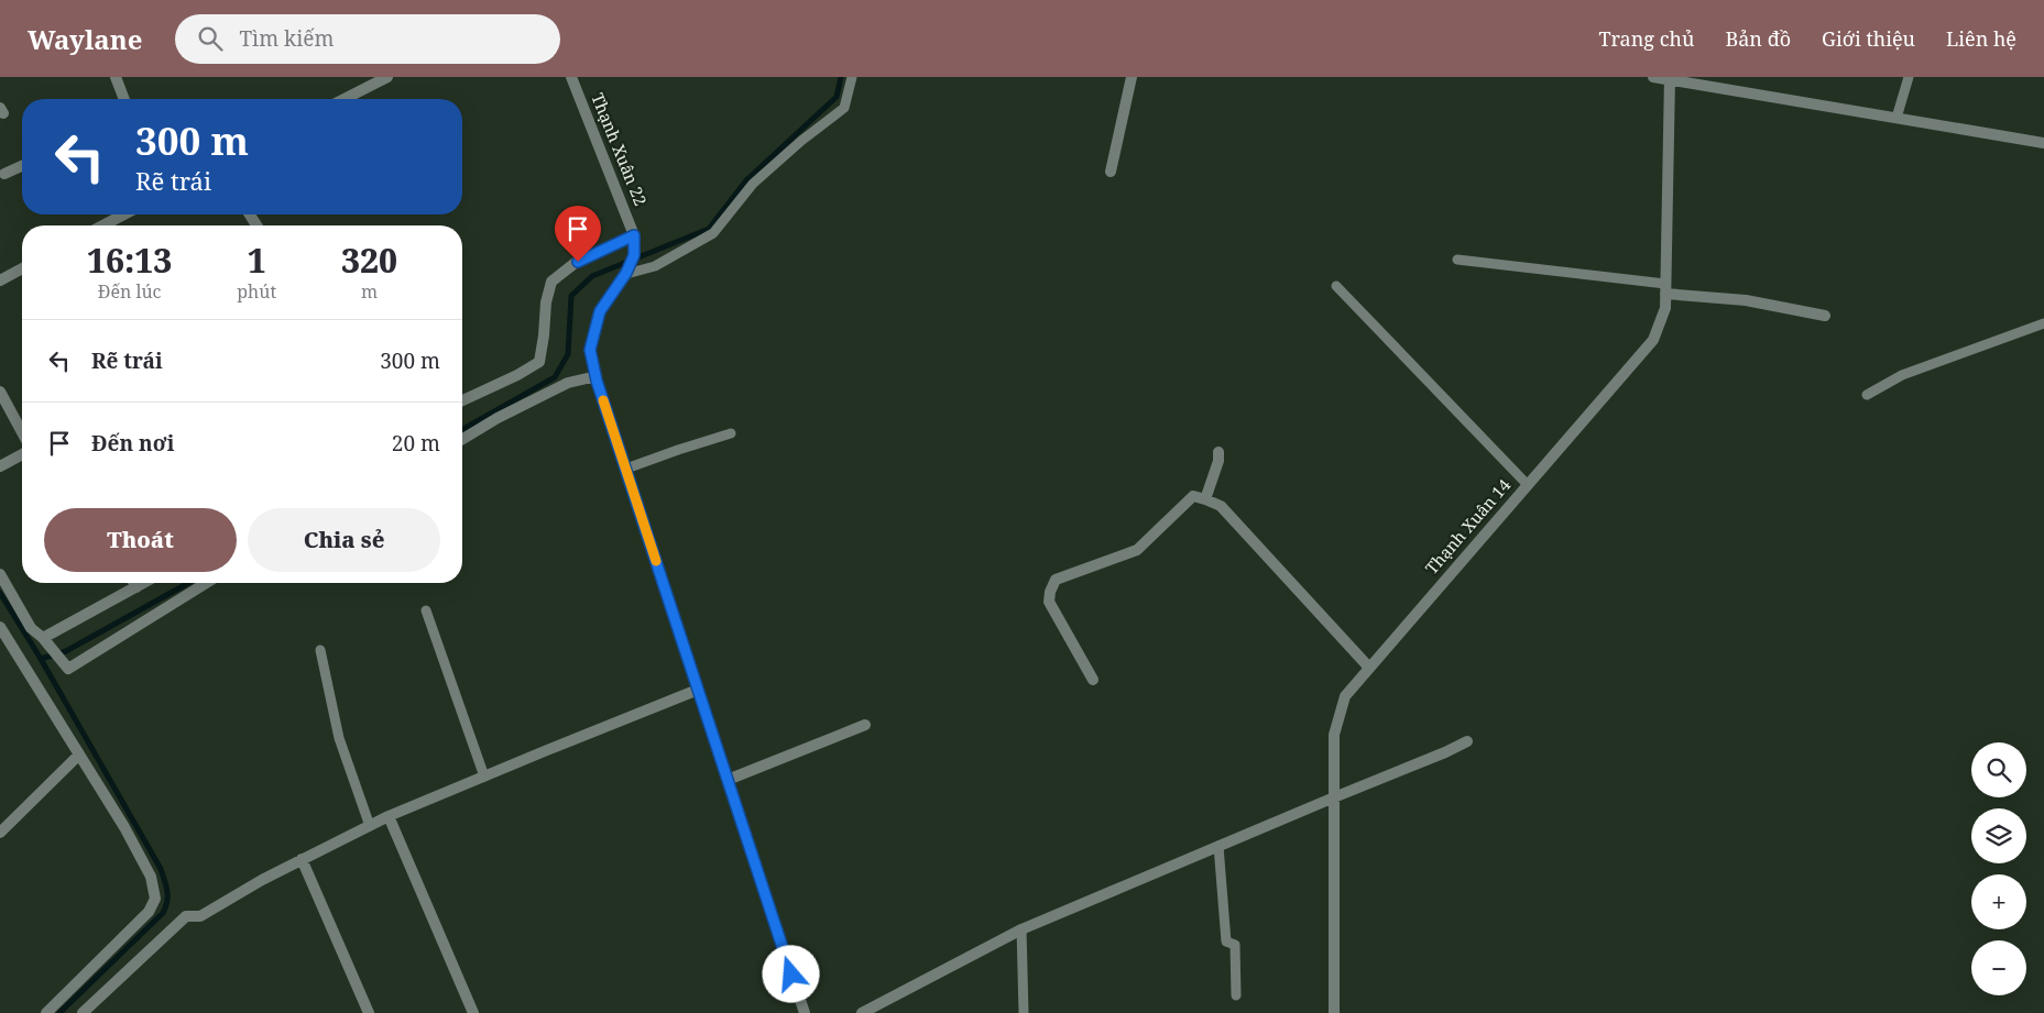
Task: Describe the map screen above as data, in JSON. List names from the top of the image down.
{
  "streets": {
    "street": ["Thạnh Xuân 22", "Thạnh Xuân 14"]
  },
  "page": {
    "header": "Waylane",
    "search": "Tìm kiếm",
    "nav": [
      "Trang chủ",
      "Bản đồ",
      "Giới thiệu",
      "Liên hệ"
    ],
    "turn": ["300 m", "Rẽ trái"],
    "eta": [
      "16:13",
      "Đến lúc",
      "1",
      "phút",
      "320",
      "m"
    ],
    "list": [
      {
        "name": "Rẽ trái",
        "value": "300 m"
      },
      {
        "name": "Đến nơi",
        "value": "20 m"
      }
    ],
    "buttons": ["Thoát", "Chia sẻ"],
    "map_buttons": ["+", "−"]
  }
}
